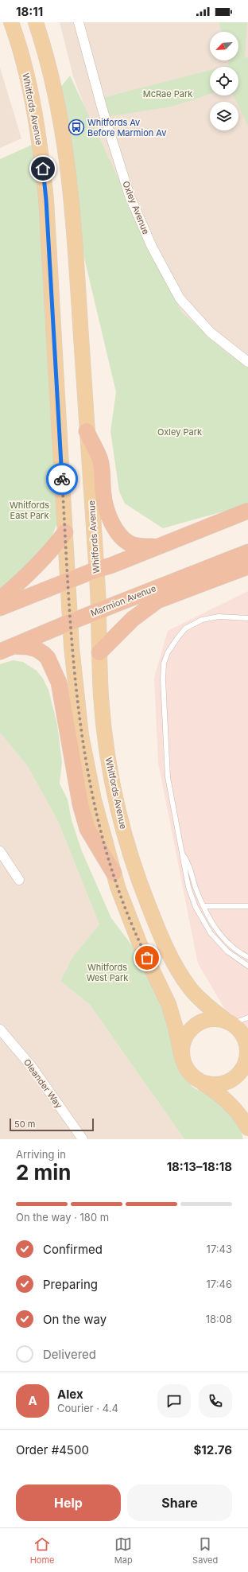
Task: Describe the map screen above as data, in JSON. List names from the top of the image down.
{
  "streets": {
    "highway": ["Marmion Avenue"],
    "main road": ["Whitfords Avenue"],
    "street": ["Oxley Avenue", "Oleander Way"]
  },
  "crossings": [
    ["Whitfords Avenue", "Marmion Avenue"]
  ],
  "parks": [
    "McRae Park",
    "Oxley Park",
    "Whitfords East Park",
    "Whitfords West Park"
  ],
  "places": {
    "bus stop": ["Whitfords Av Before Marmion Av"]
  },
  "scale_bar": "50 m",
  "north": "bottom left",
  "page": {
    "status": "18:11",
    "scale": "50 m",
    "heading": ["2 min", "Arriving in", "18:13–18:18"],
    "panel": [
      "Alex",
      "Courier · 4.4",
      "Order #4500",
      "$12.76"
    ],
    "bar": "On the way · 180 m",
    "list": [
      ["Confirmed", "17:43"],
      ["Preparing", "17:46"],
      ["On the way", "18:08"],
      "Delivered"
    ],
    "round": "A",
    "buttons": ["Help", "Share"],
    "tabs": ["Home", "Map", "Saved"]
  }
}
